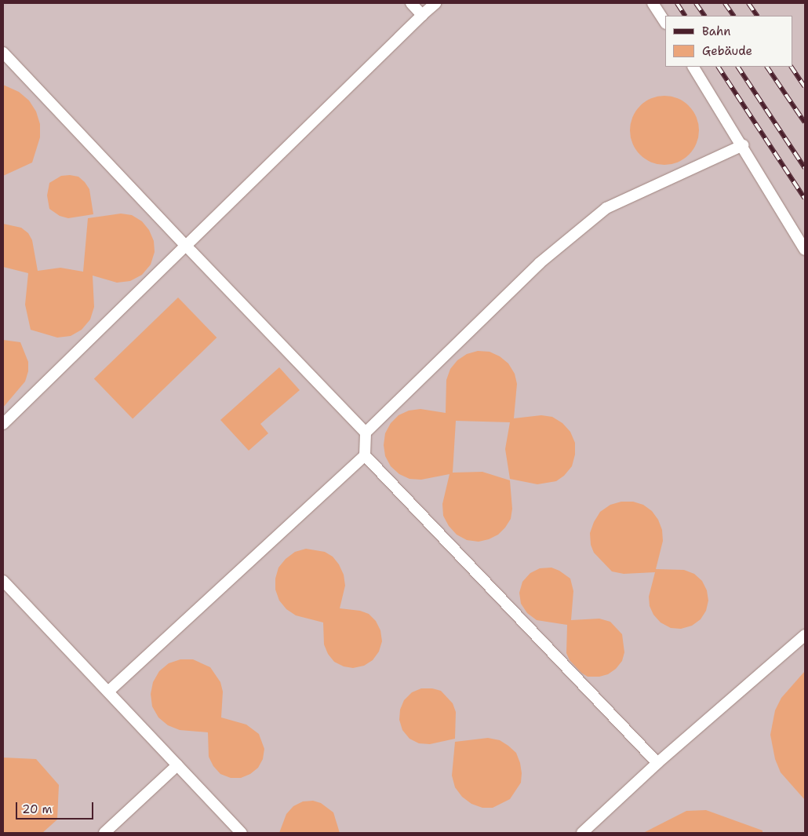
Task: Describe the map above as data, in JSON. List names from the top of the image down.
{
  "legend": ["Bahn", "Gebäude"],
  "scale_bar": "20 m"
}
